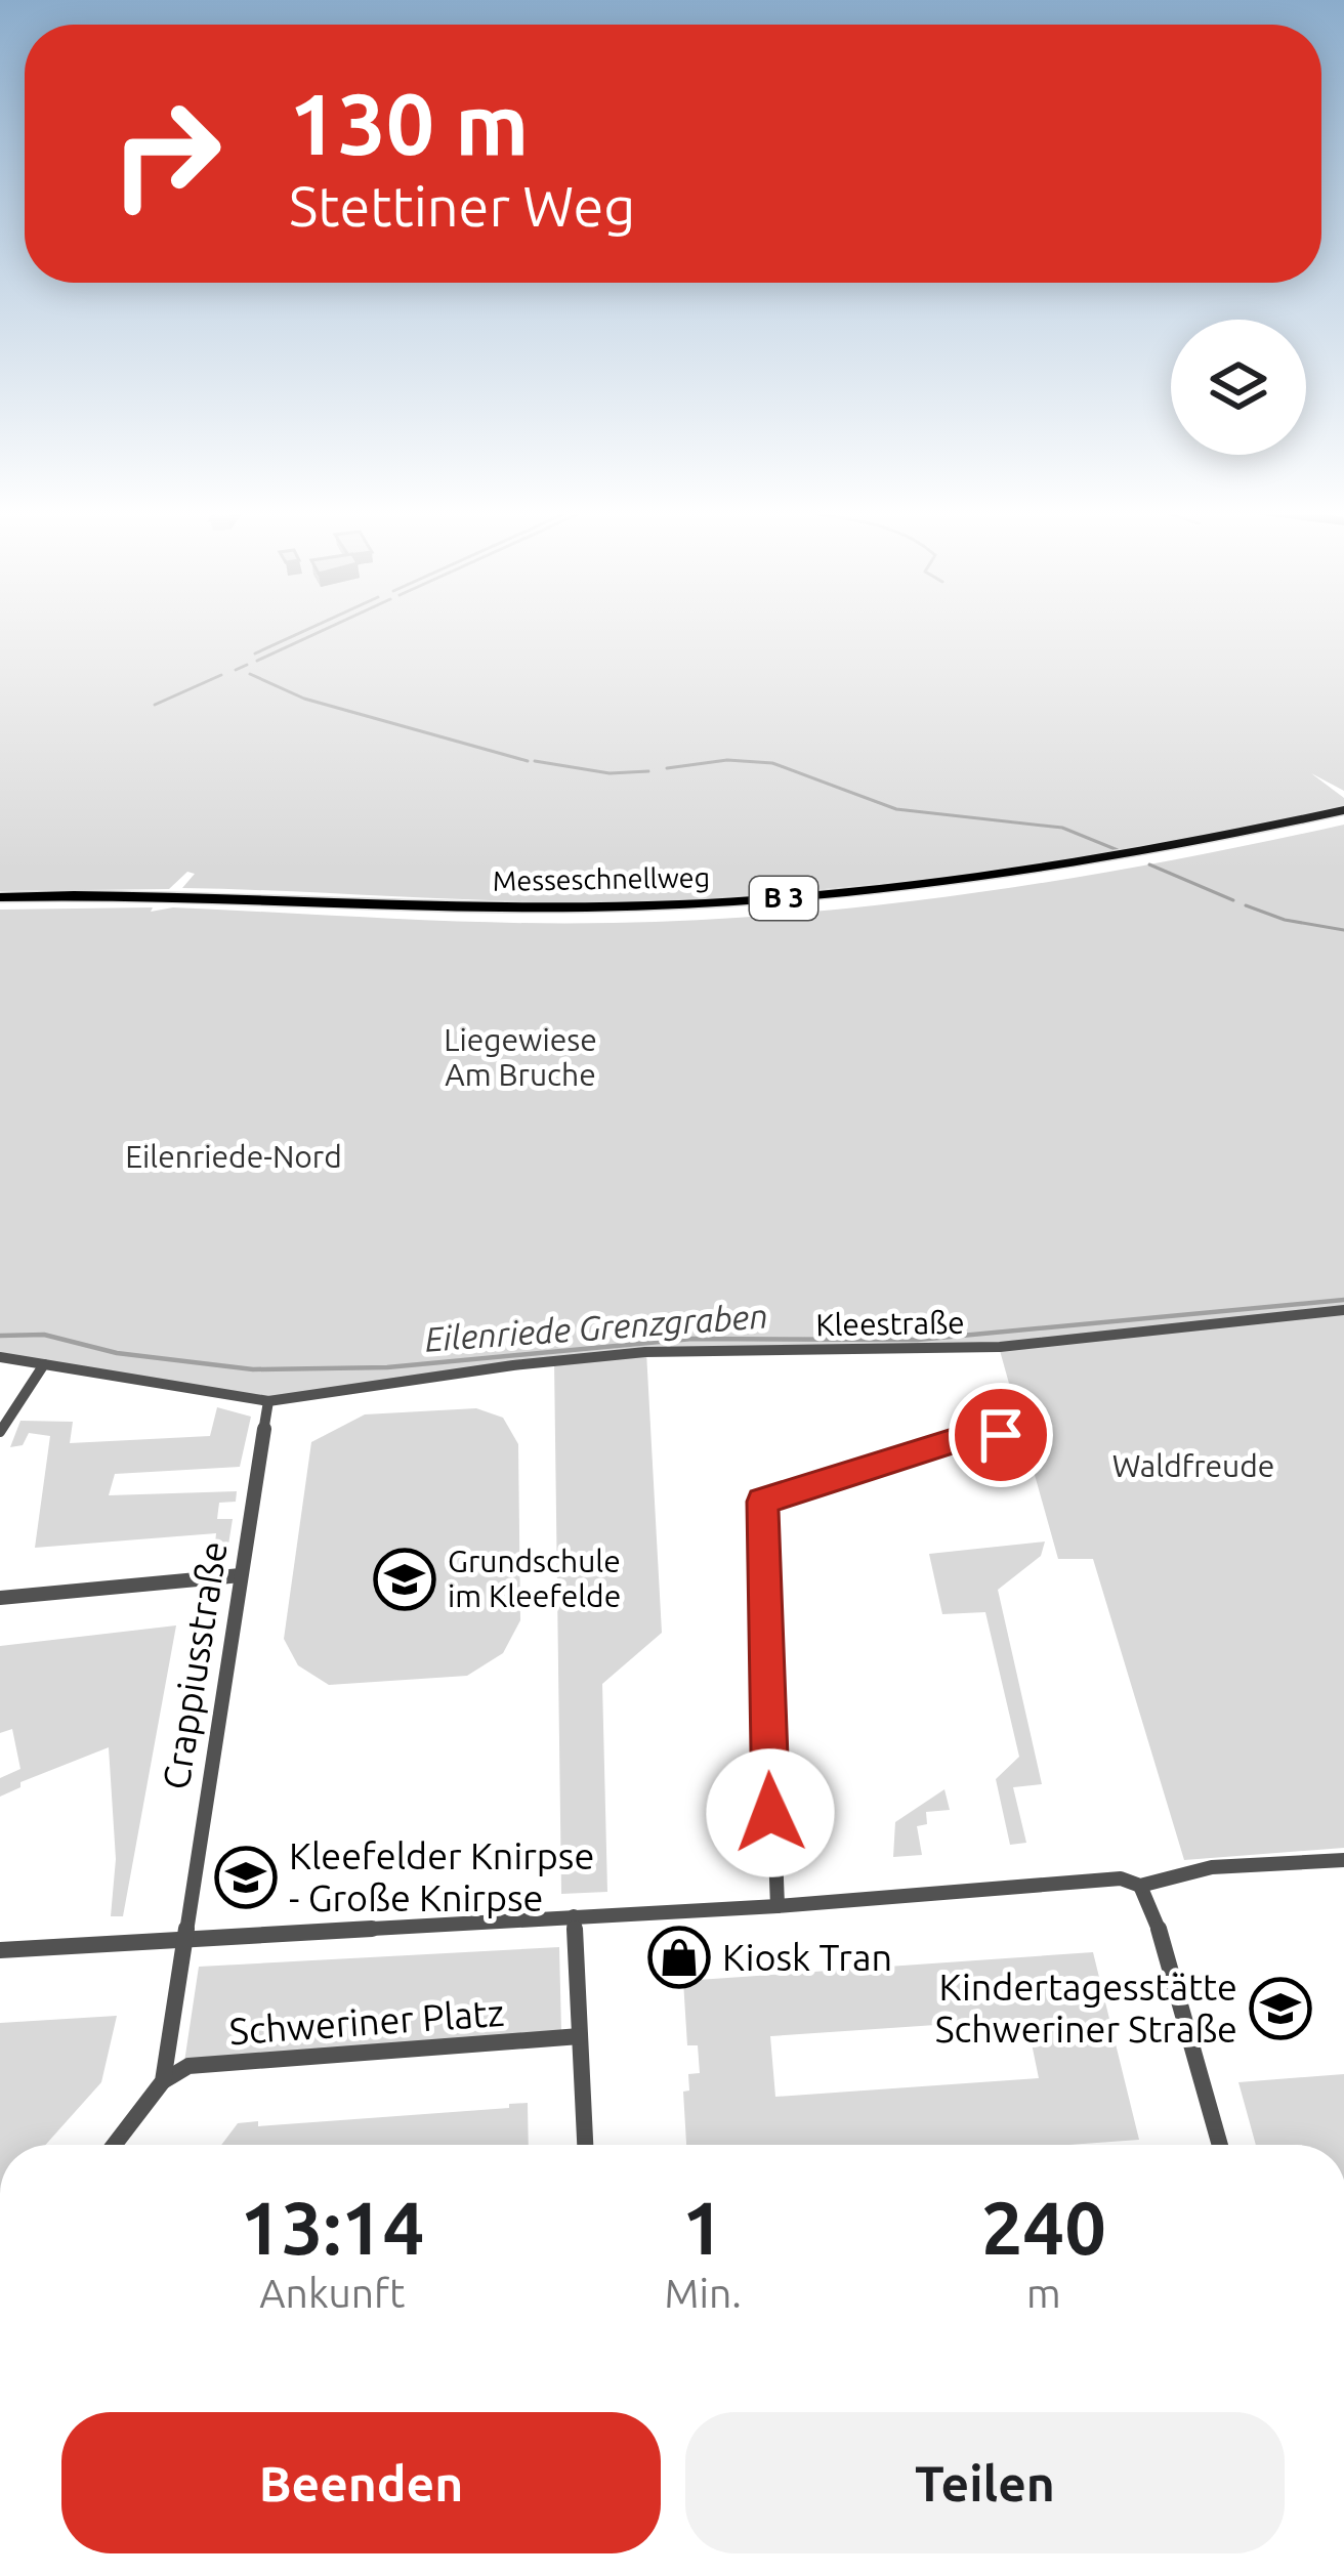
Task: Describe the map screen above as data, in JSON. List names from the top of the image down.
{
  "streets": {
    "highway": ["Messeschnellweg", "B 3"],
    "street": ["Kleestraße", "Crappiusstraße", "Schweriner Platz"]
  },
  "crossings": [
    ["Kleestraße", "Crappiusstraße"],
    ["Crappiusstraße", "Schweriner Platz"]
  ],
  "water": ["Eilenriede Grenzgraben"],
  "parks": ["Liegewiese Am Bruche", "Eilenriede-Nord", "Waldfreude"],
  "places": {
    "school or university": ["Grundschule im Kleefelde", "Kleefelder Knirpse - Große Knirpse", "Kindertagesstätte Schweriner Straße"],
    "shop": ["Kiosk Tran"]
  },
  "page": {
    "turn": ["130 m", "Stettiner Weg"],
    "eta": [
      "13:14",
      "Ankunft",
      "1",
      "Min.",
      "240",
      "m"
    ],
    "buttons": ["Beenden", "Teilen"]
  }
}
